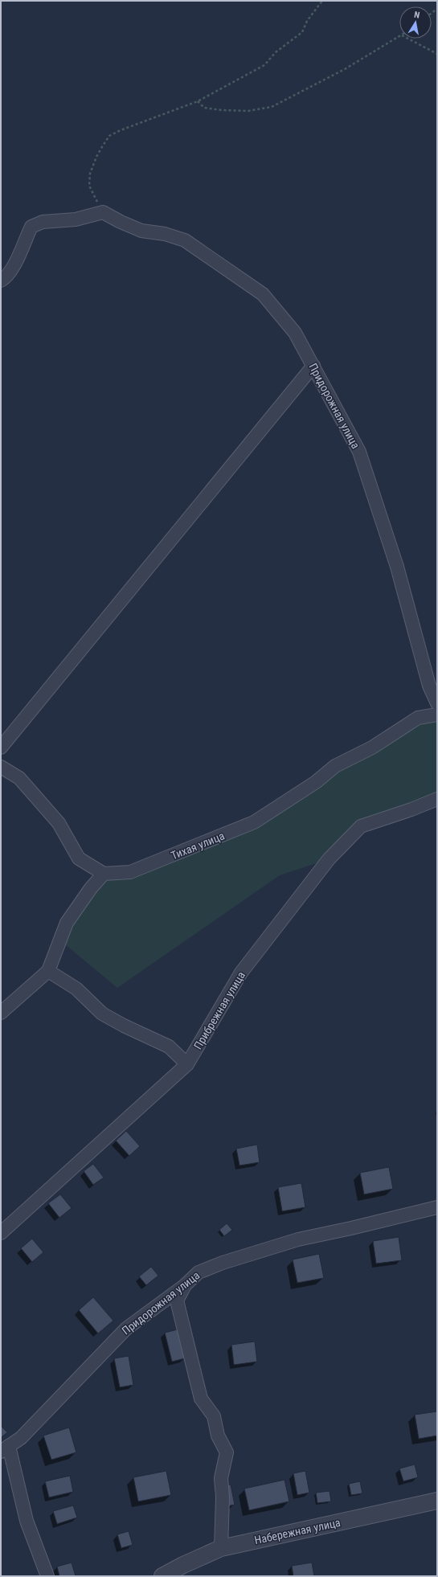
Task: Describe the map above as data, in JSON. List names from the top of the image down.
{
  "streets": {
    "street": [
      "Придорожная улица",
      "Тихая улица",
      "Прибрежная улица",
      "Набережная улица"
    ]
  },
  "north": "top"
}
